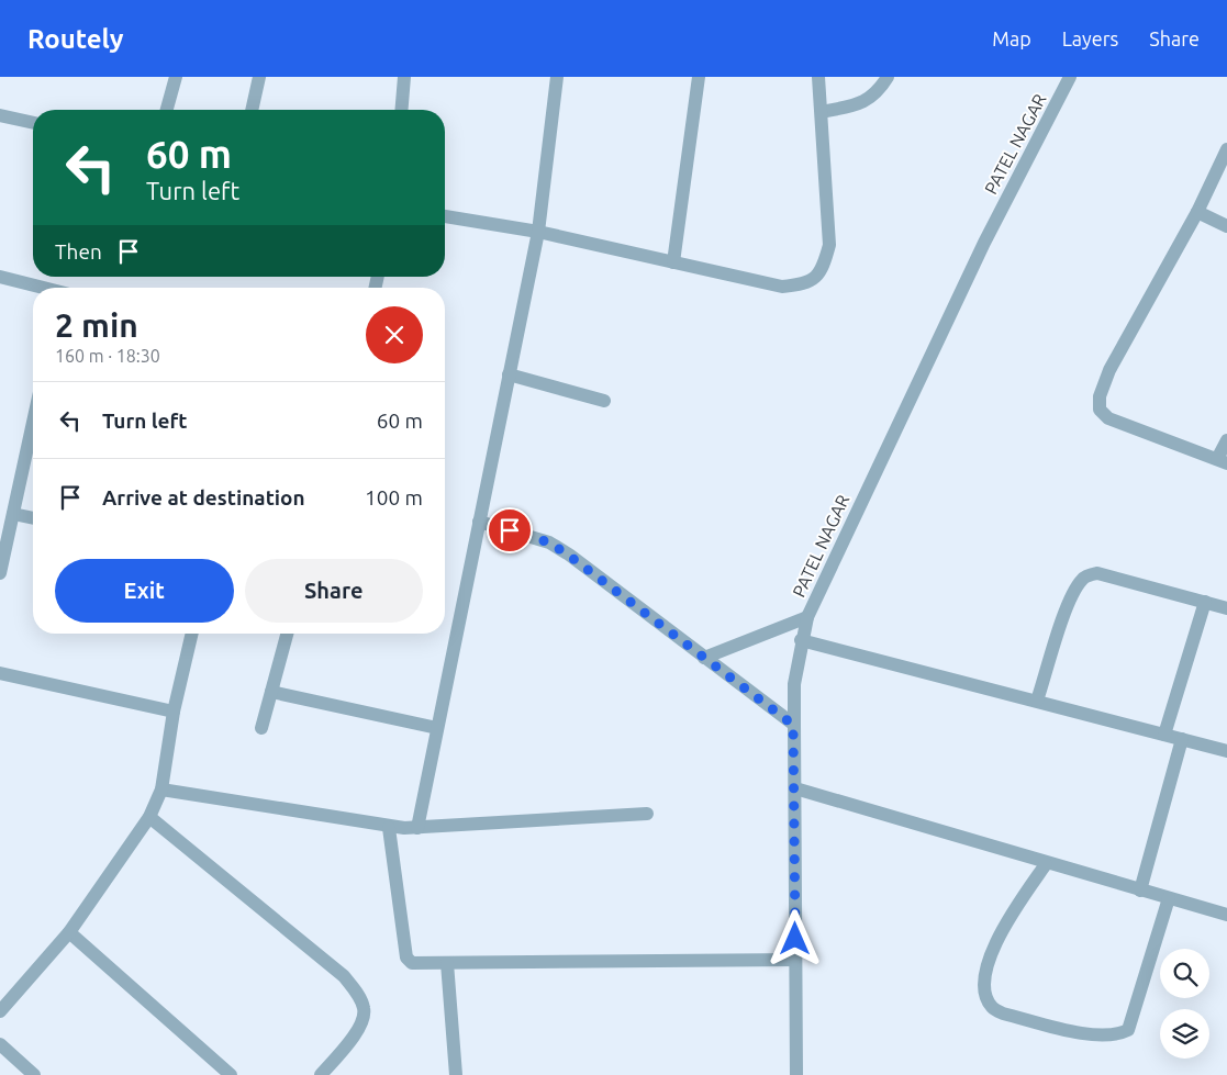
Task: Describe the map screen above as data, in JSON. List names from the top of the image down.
{
  "streets": {
    "street": ["PATEL NAGAR"]
  },
  "page": {
    "header": "Routely",
    "nav": ["Map", "Layers", "Share"],
    "turn": ["60 m", "Turn left"],
    "then": "Then",
    "heading": ["2 min", "160 m · 18:30"],
    "list": [
      {
        "name": "Turn left",
        "value": "60 m"
      },
      {
        "name": "Arrive at destination",
        "value": "100 m"
      }
    ],
    "buttons": ["Exit", "Share"]
  }
}
